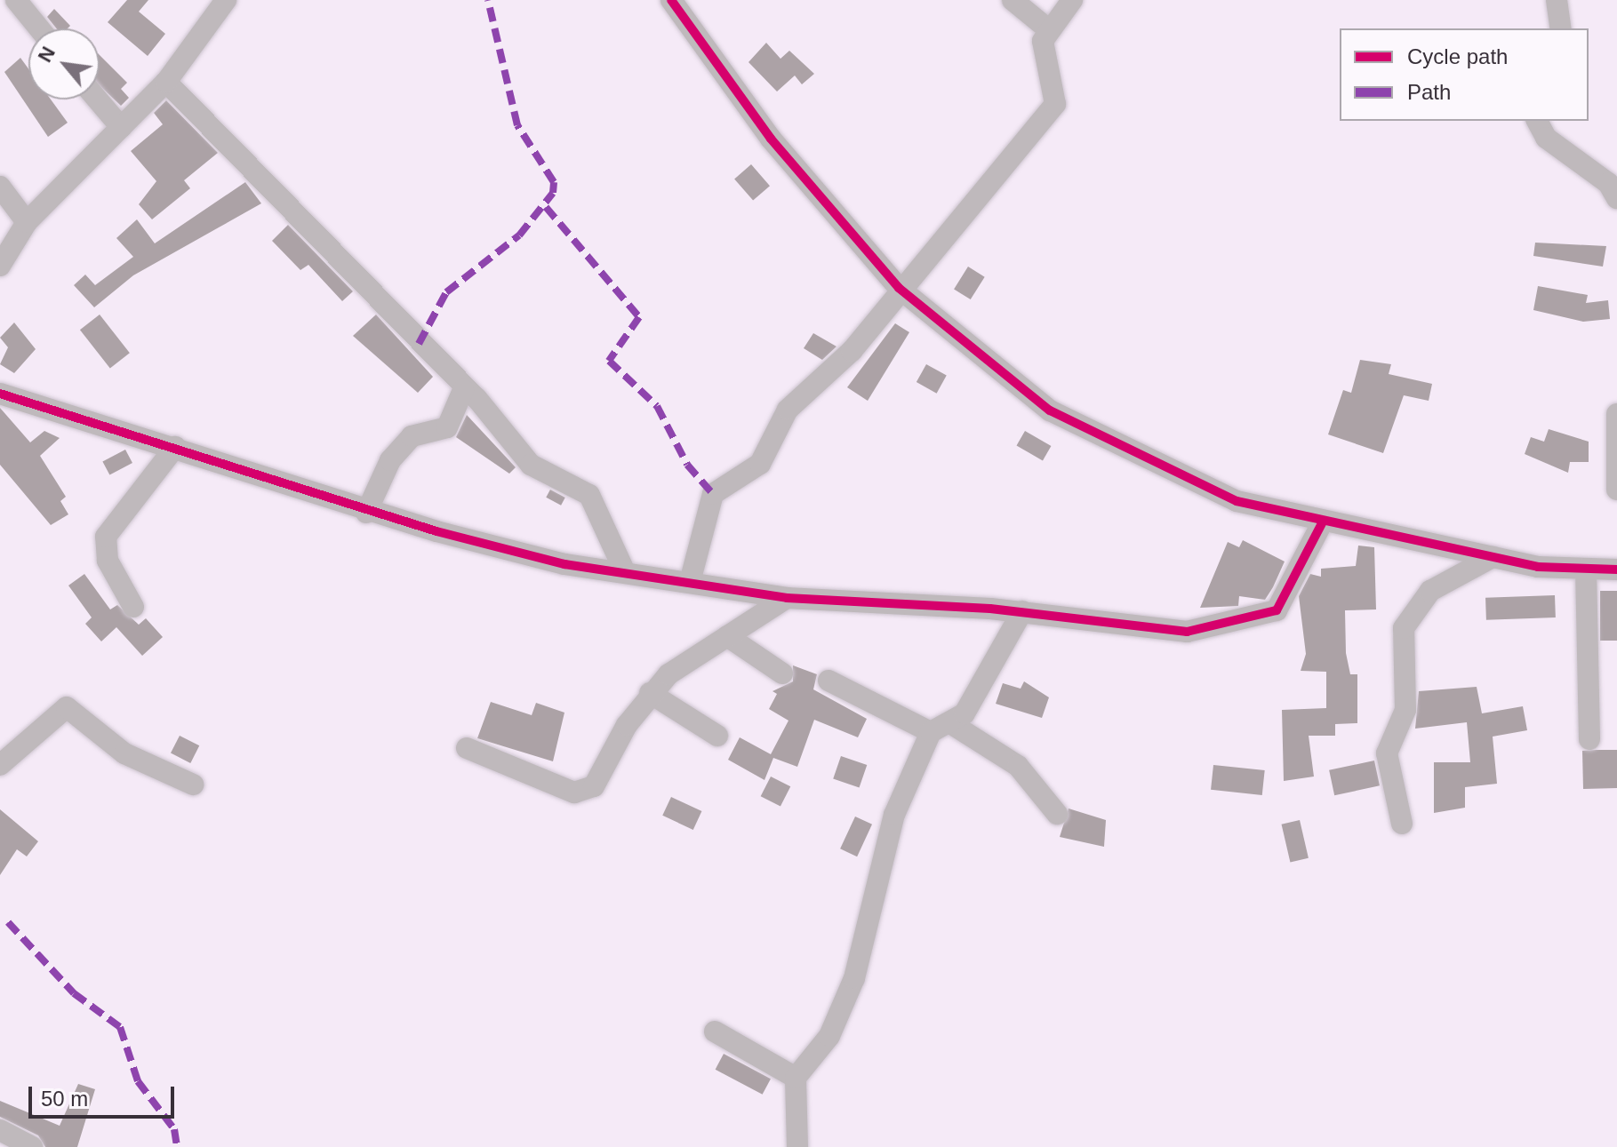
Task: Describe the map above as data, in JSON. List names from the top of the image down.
{
  "legend": ["Cycle path", "Path"],
  "scale_bar": "50 m",
  "north": "top left"
}
